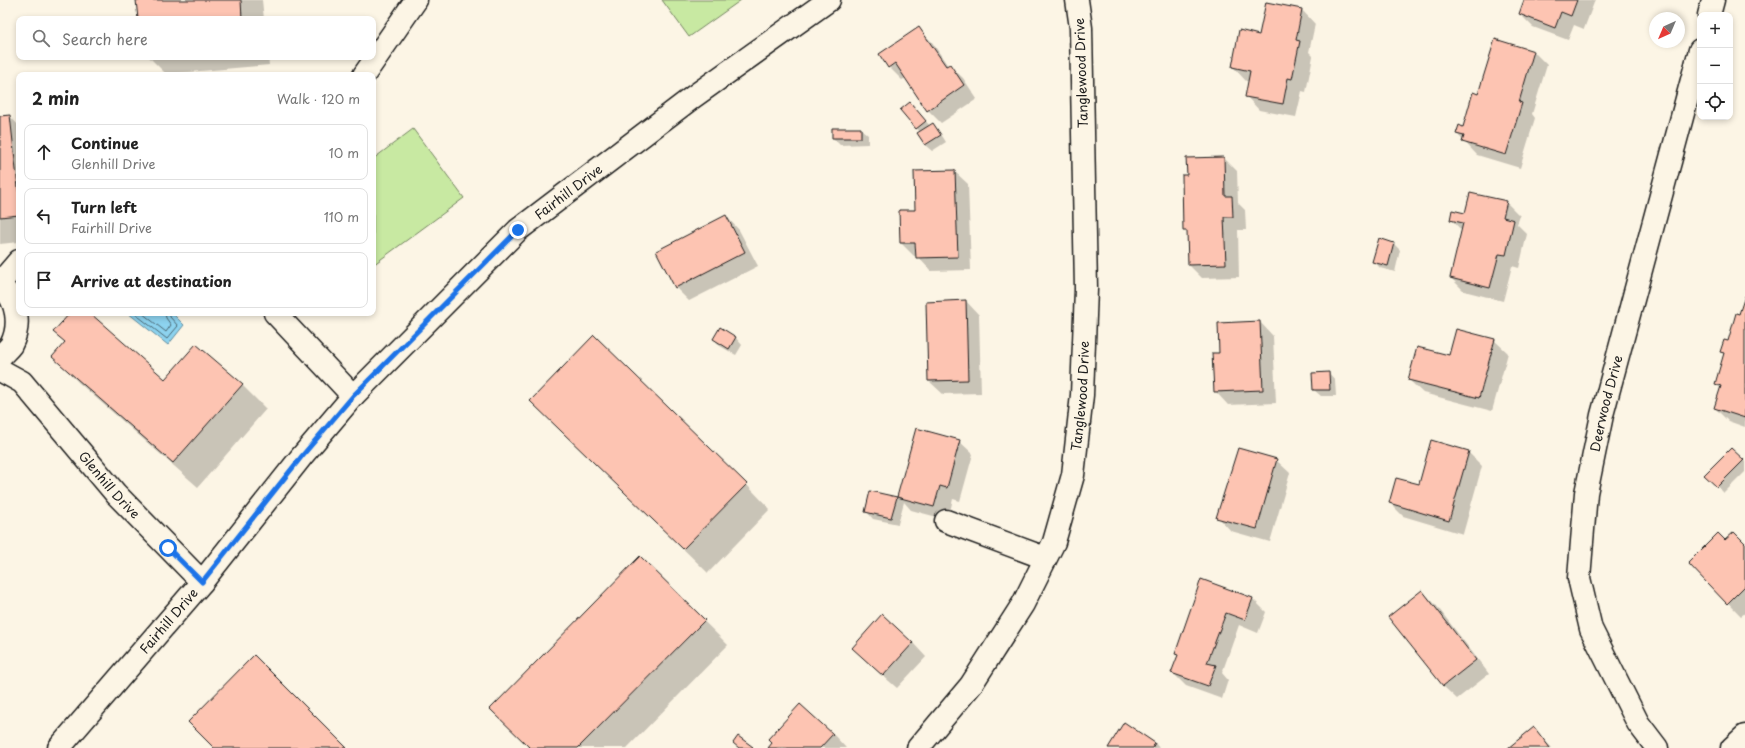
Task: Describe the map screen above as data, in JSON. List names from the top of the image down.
{
  "streets": {
    "street": [
      "Tanglewood Drive",
      "Fairhill Drive",
      "Deerwood Drive",
      "Glenhill Drive"
    ]
  },
  "crossings": [
    ["Fairhill Drive", "Glenhill Drive"]
  ],
  "north": "bottom left",
  "page": {
    "map_buttons": ["+", "−"],
    "search": "Search here",
    "heading": ["2 min", "Walk · 120 m"],
    "list": [
      ["Continue", "Glenhill Drive", "10 m"],
      ["Turn left", "Fairhill Drive", "110 m"],
      "Arrive at destination"
    ]
  }
}
